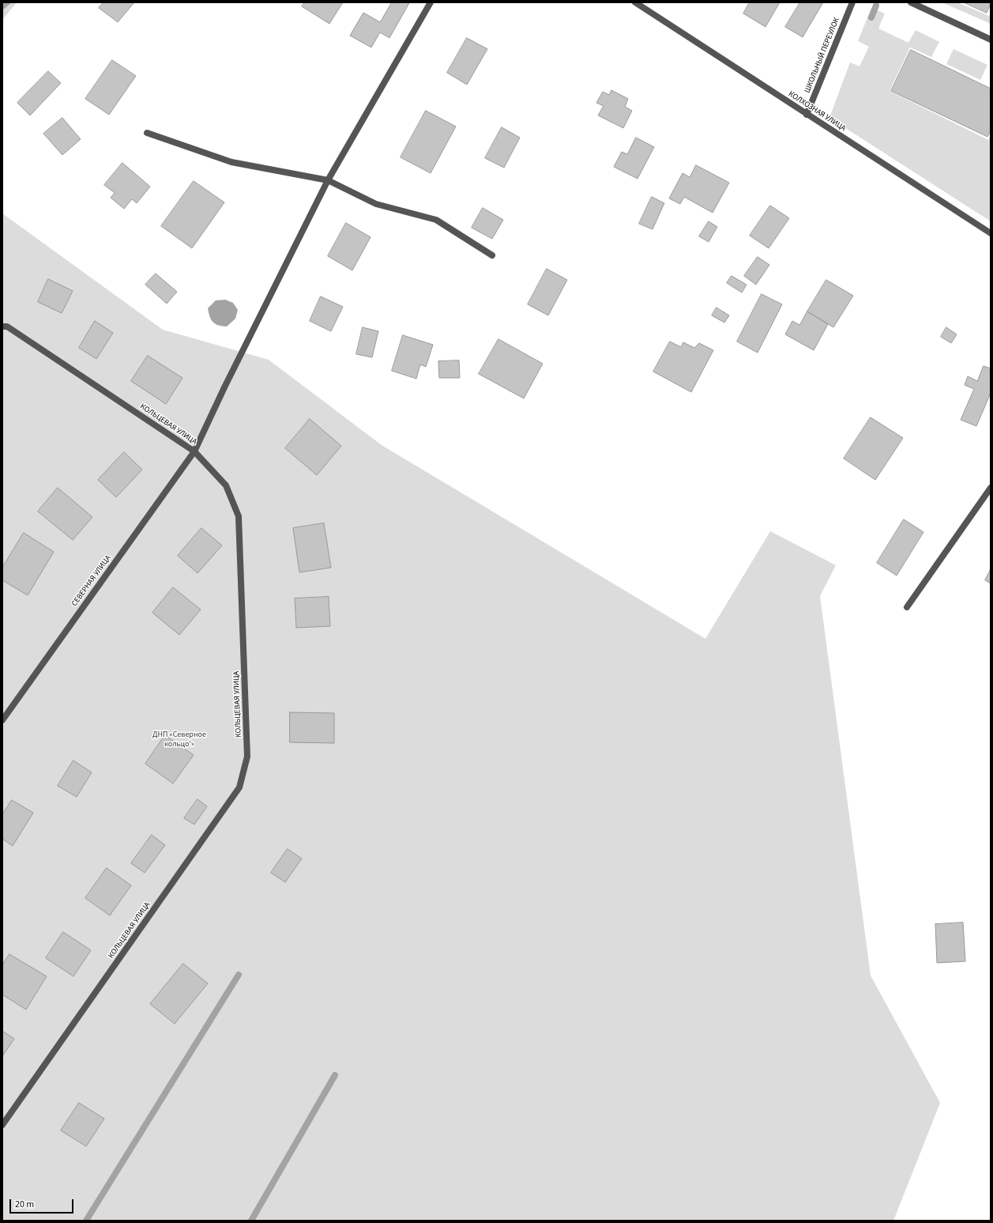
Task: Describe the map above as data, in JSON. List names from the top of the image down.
{
  "streets": {
    "street": [
      "ШКОЛЬНЫЙ ПЕРЕУЛОК",
      "КОЛХОЗНАЯ УЛИЦА",
      "КОЛЬЦЕВАЯ УЛИЦА",
      "СЕВЕРНАЯ УЛИЦА"
    ]
  },
  "crossings": [
    ["ШКОЛЬНЫЙ ПЕРЕУЛОК", "КОЛХОЗНАЯ УЛИЦА"],
    ["КОЛЬЦЕВАЯ УЛИЦА", "СЕВЕРНАЯ УЛИЦА"]
  ],
  "parks": ["ДНП «Северное кольцо'»"],
  "scale_bar": "20 m"
}
